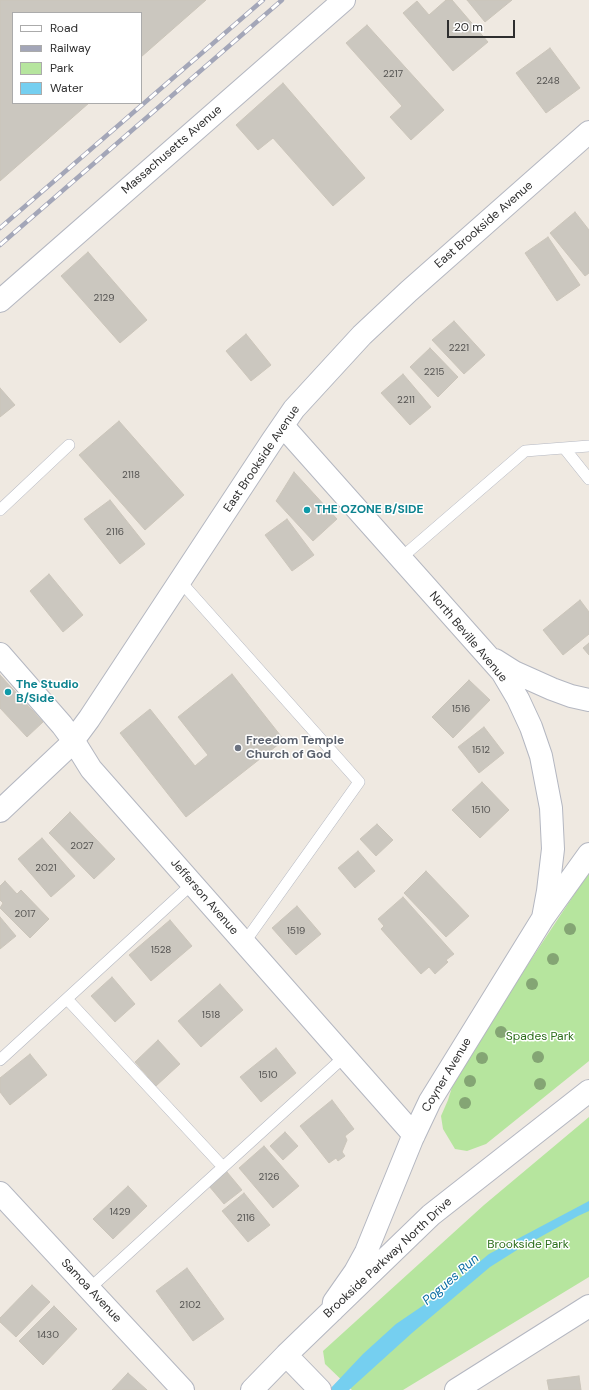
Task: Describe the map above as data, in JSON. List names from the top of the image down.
{
  "streets": {
    "street": [
      "Massachusetts Avenue",
      "East Brookside Avenue",
      "North Beville Avenue",
      "Jefferson Avenue",
      "Coyner Avenue",
      "Brookside Parkway North Drive",
      "Samoa Avenue"
    ]
  },
  "crossings": [
    ["East Brookside Avenue", "North Beville Avenue"],
    ["East Brookside Avenue", "Jefferson Avenue"],
    ["North Beville Avenue", "Coyner Avenue"],
    ["Jefferson Avenue", "Coyner Avenue"],
    ["Coyner Avenue", "Brookside Parkway North Drive"]
  ],
  "water": ["Pogues Run"],
  "parks": ["Spades Park", "Brookside Park"],
  "places": ["THE OZONE B/SIDE", "The Studio B/Side", "Freedom Temple Church of God"],
  "house_numbers": [
    "2217",
    "2248",
    "2129",
    "2221",
    "2215",
    "2211",
    "2118",
    "2116",
    "1516",
    "1512",
    "1510",
    "2027",
    "2021",
    "2017",
    "1519",
    "1528",
    "1518",
    "1510",
    "2126",
    "1429",
    "2116",
    "2102",
    "1430"
  ],
  "legend": [
    "Road",
    "Railway",
    "Park",
    "Water"
  ],
  "scale_bar": "20 m"
}
